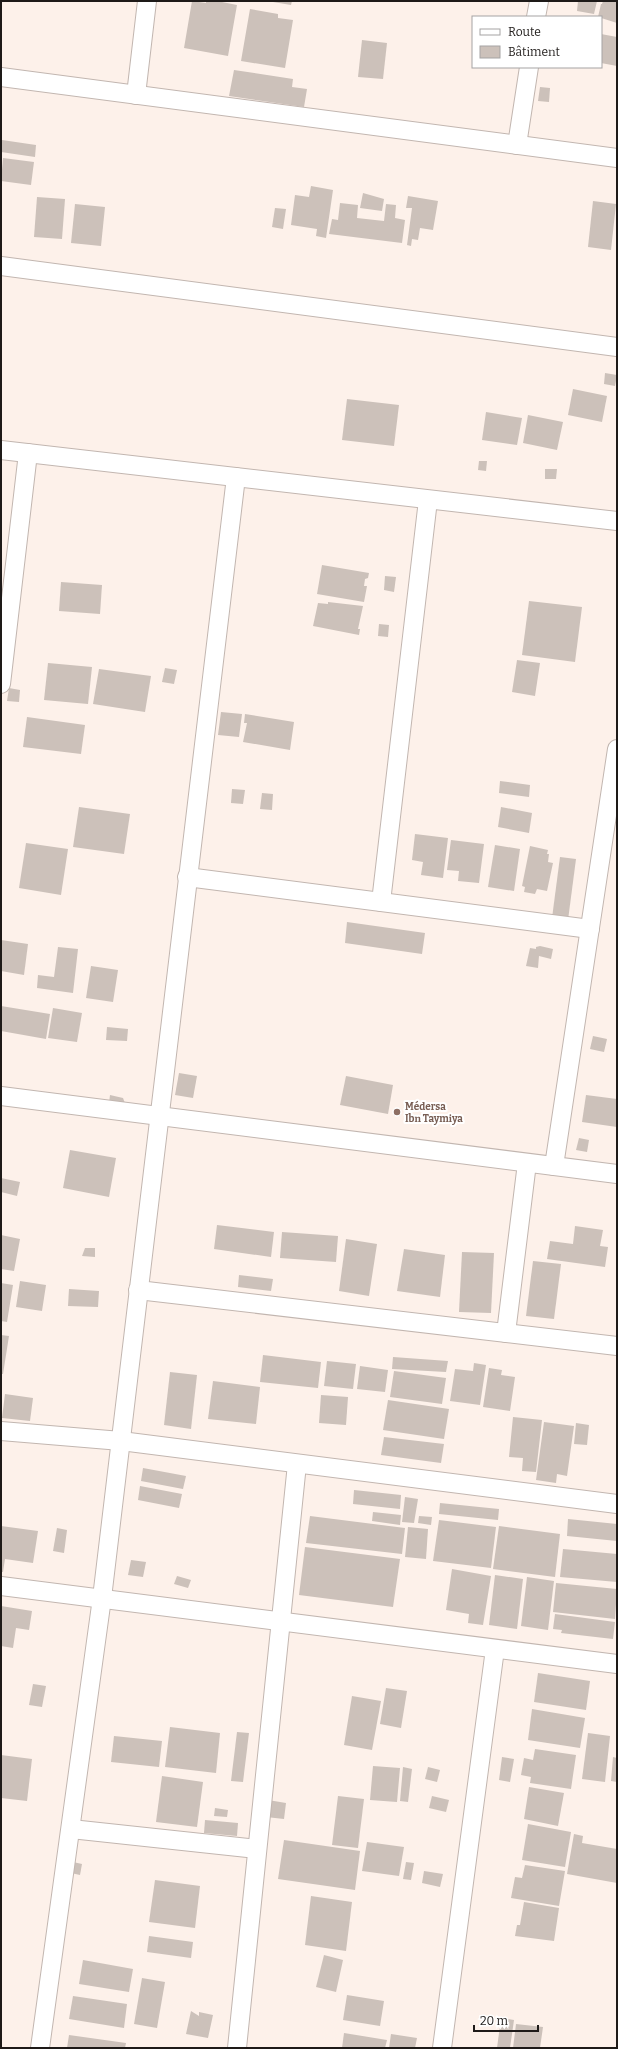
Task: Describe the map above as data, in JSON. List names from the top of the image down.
{
  "places": ["Médersa Ibn Taymiya"],
  "legend": ["Route", "Bâtiment"],
  "scale_bar": "20 m"
}
